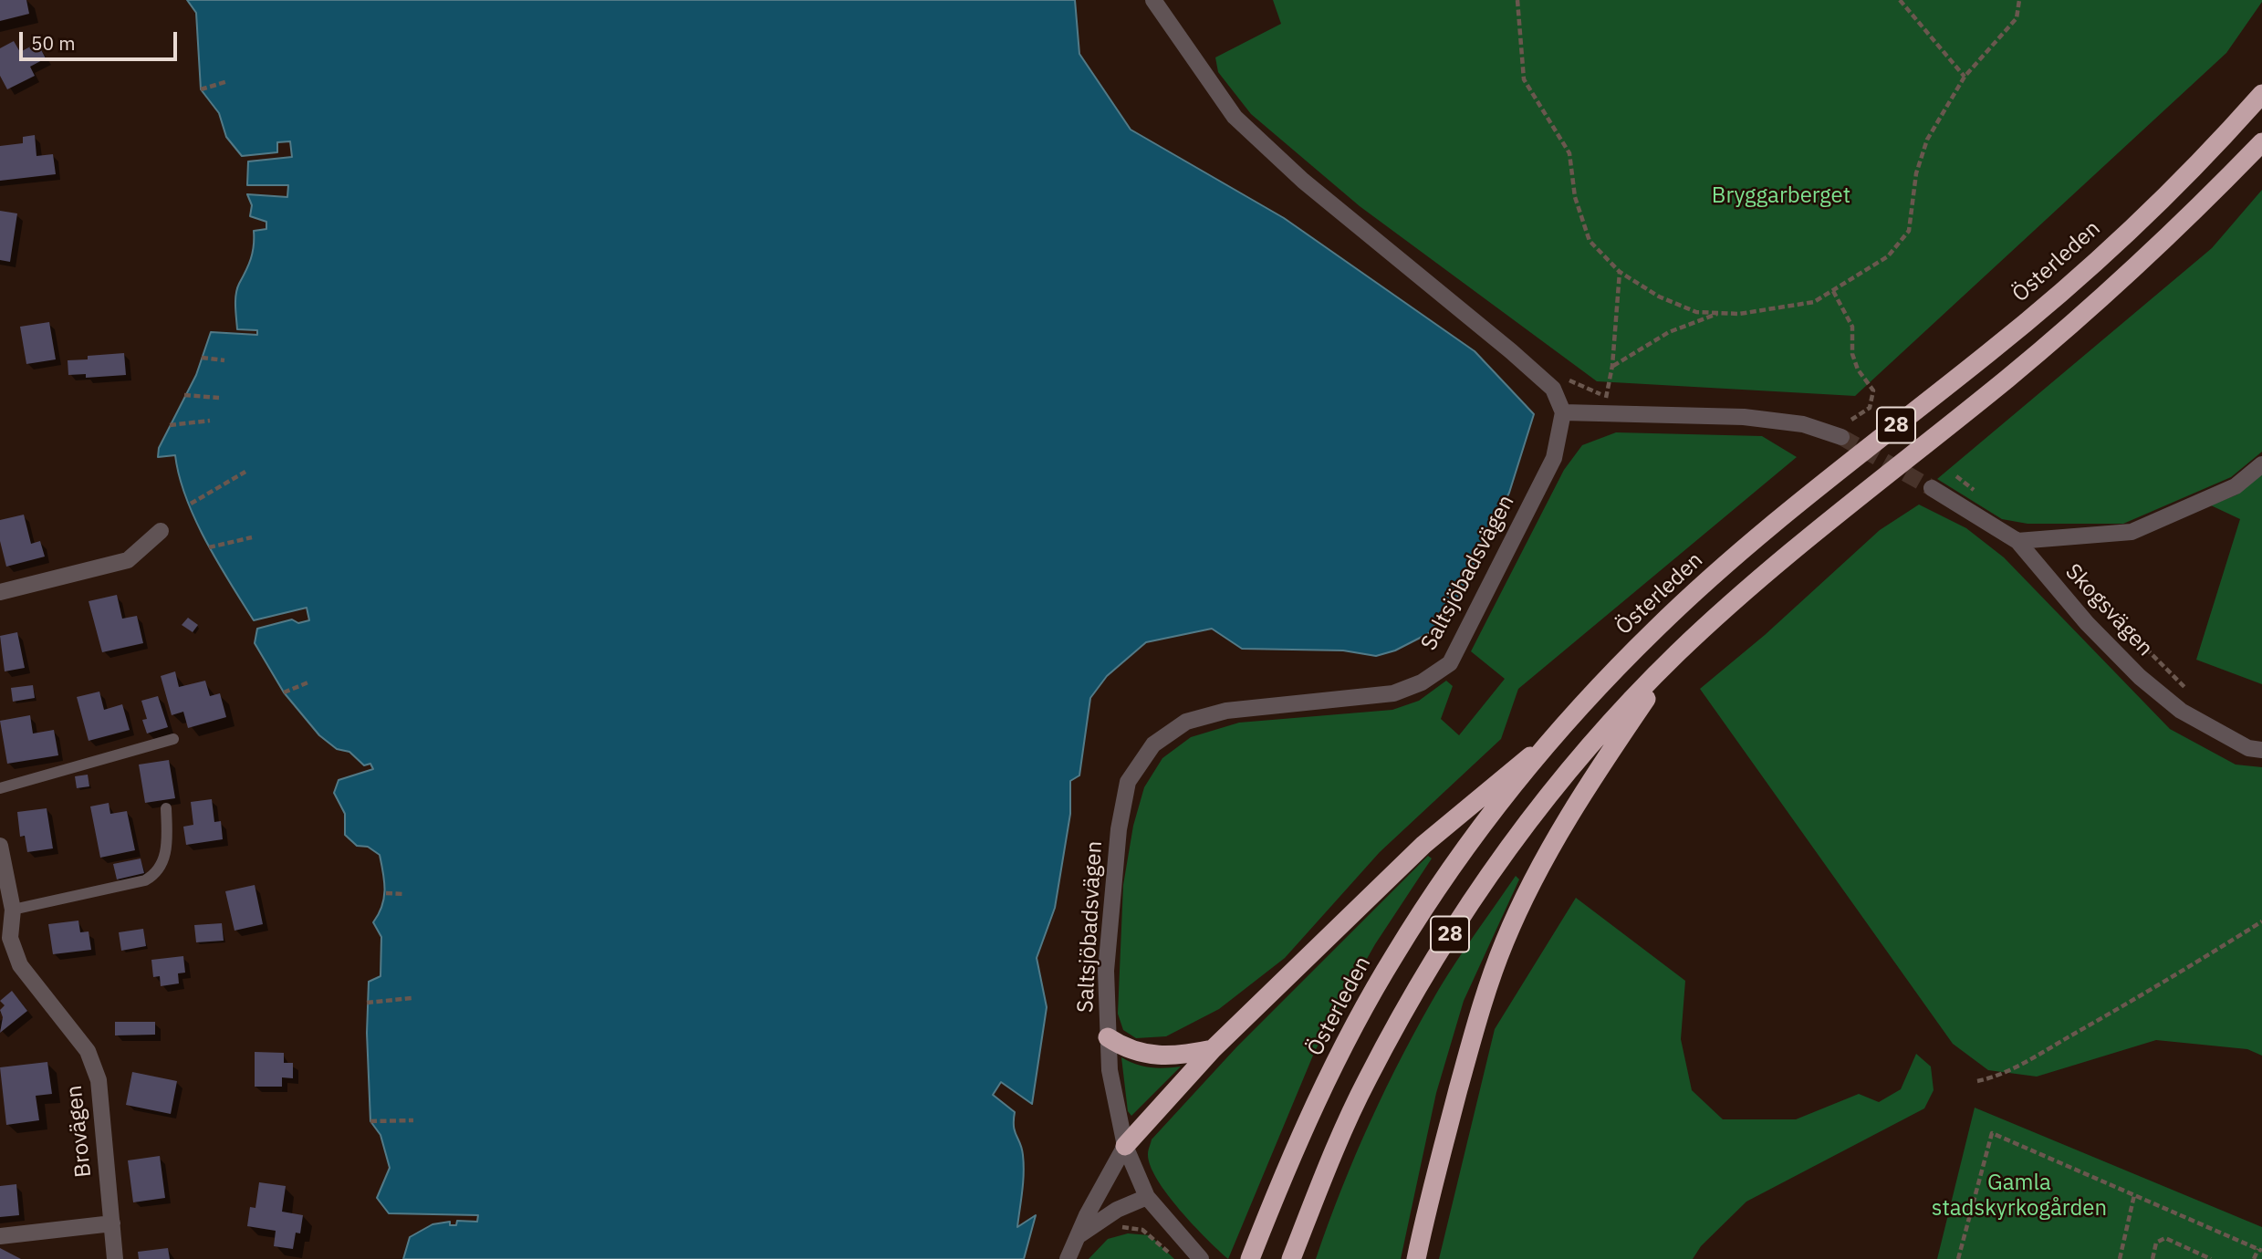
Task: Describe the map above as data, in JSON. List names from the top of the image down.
{
  "streets": {
    "highway": ["Österleden", "28"],
    "street": ["Saltsjöbadsvägen", "Skogsvägen", "Brovägen"]
  },
  "parks": ["Bryggarberget", "Gamla stadskyrkogården"],
  "scale_bar": "50 m"
}
